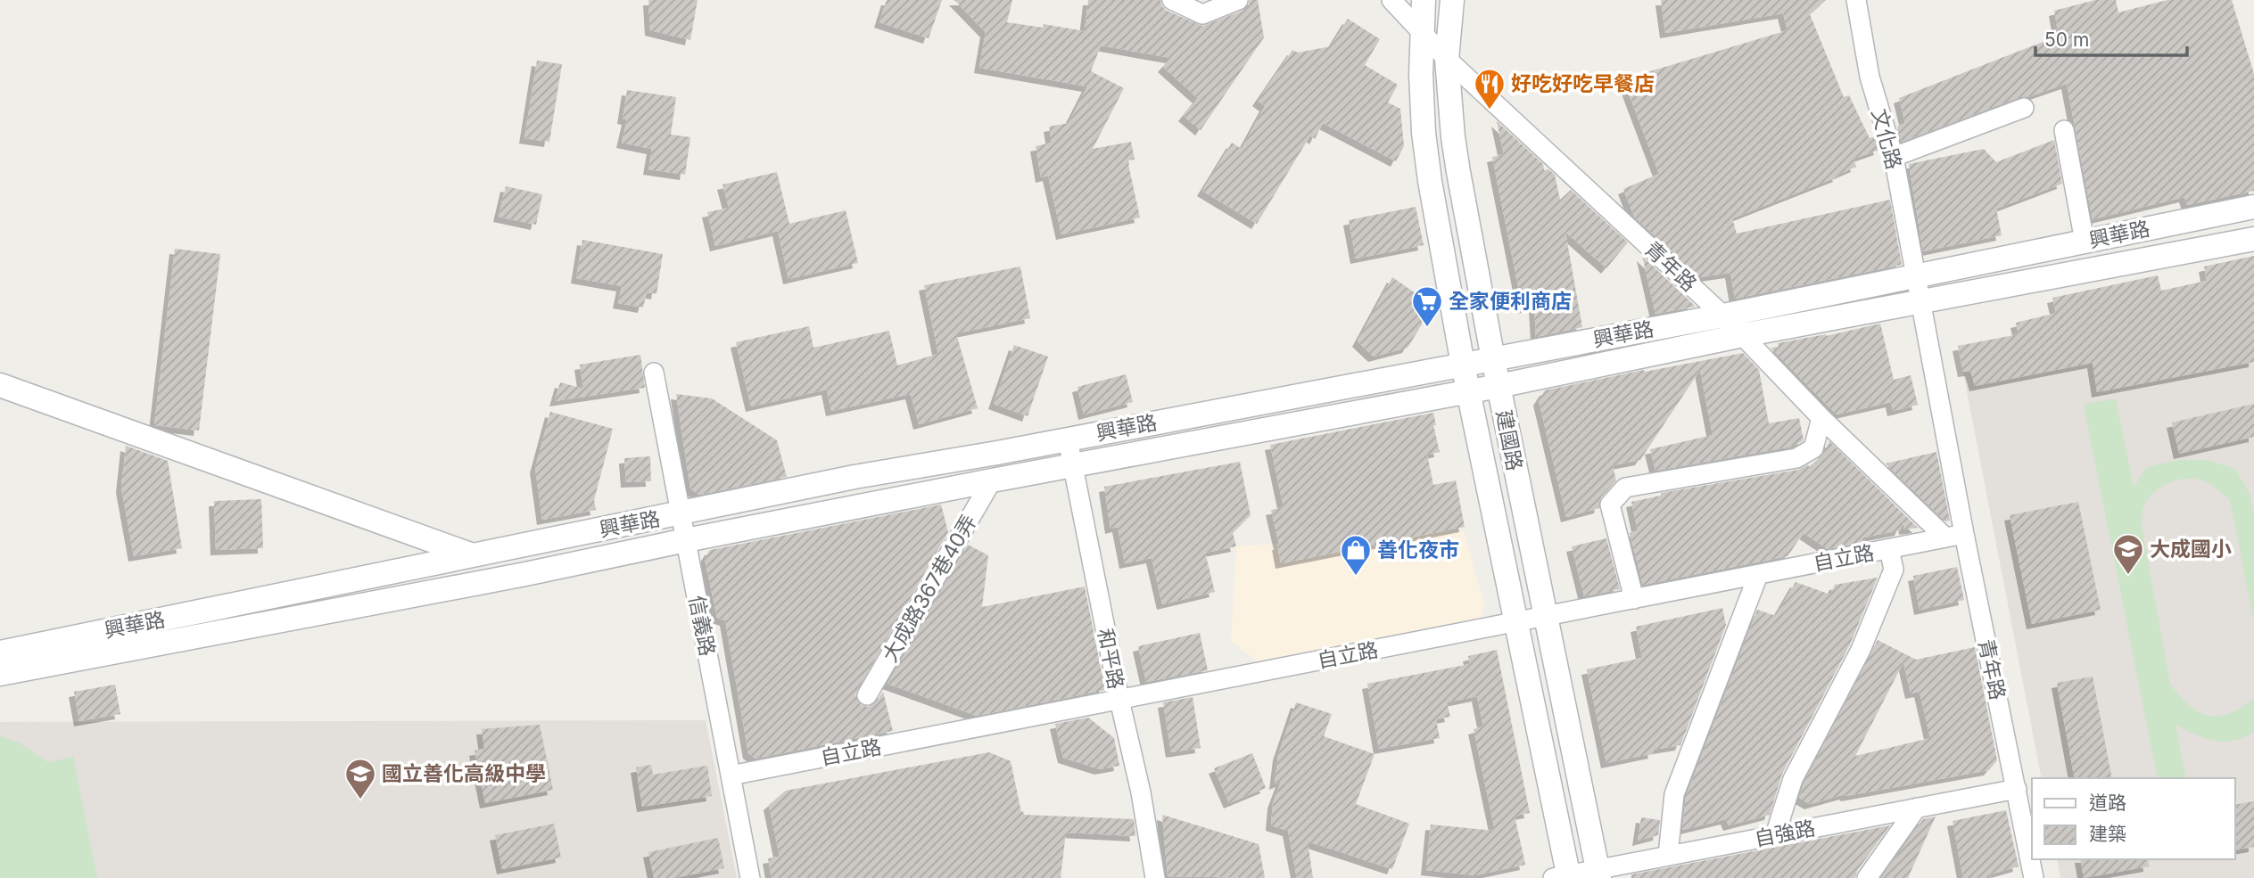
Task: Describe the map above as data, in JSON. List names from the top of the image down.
{
  "streets": {
    "street": [
      "文化路",
      "興華路",
      "青年路",
      "建國路",
      "自立路",
      "大成路367巷40弄",
      "信義路",
      "和平路",
      "自強路"
    ]
  },
  "crossings": [
    ["文化路", "興華路"],
    ["文化路", "青年路"],
    ["興華路", "青年路"],
    ["興華路", "建國路"],
    ["興華路", "大成路367巷40弄"],
    ["興華路", "信義路"],
    ["興華路", "和平路"],
    ["青年路", "建國路"],
    ["青年路", "自立路"],
    ["青年路", "自強路"],
    ["建國路", "自立路"],
    ["建國路", "自強路"],
    ["自立路", "信義路"],
    ["自立路", "和平路"]
  ],
  "places": {
    "restaurant": ["好吃好吃早餐店"],
    "supermarket": ["全家便利商店"],
    "school or university": ["大成國小", "國立善化高級中學"],
    "shop": ["善化夜市"]
  },
  "legend": ["道路", "建築"],
  "scale_bar": "50 m"
}
